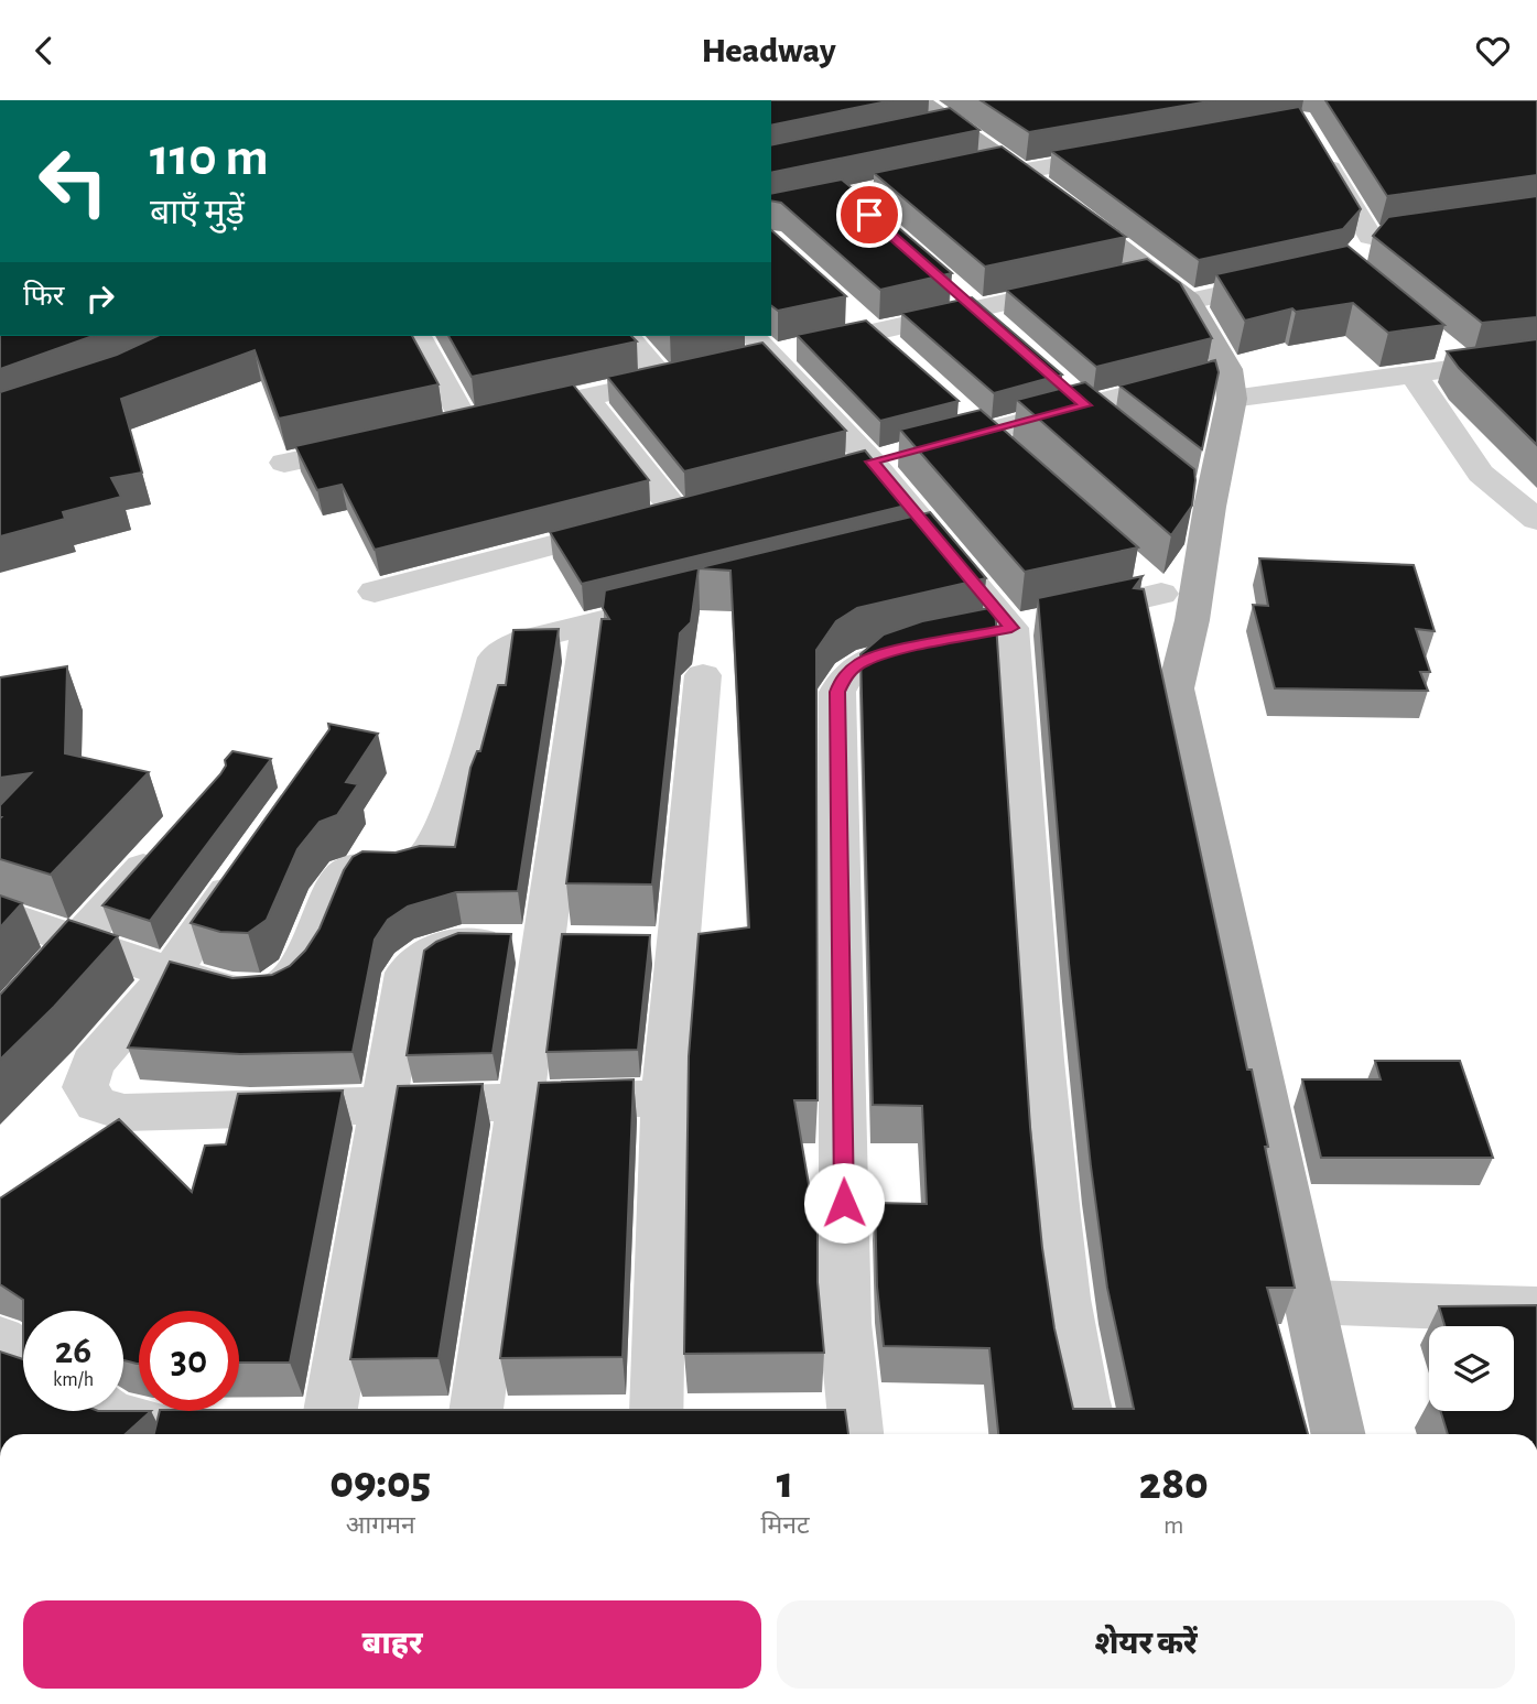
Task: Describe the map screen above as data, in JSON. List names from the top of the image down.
{
  "page": {
    "header": "Headway",
    "turn": ["110 m", "बाएँ मुड़ें"],
    "then": "फिर",
    "speed": "26 km/h",
    "limit": "30",
    "eta": [
      "09:05",
      "आगमन",
      "1",
      "मिनट",
      "280",
      "m"
    ],
    "buttons": ["बाहर", "शेयर करें"]
  }
}
